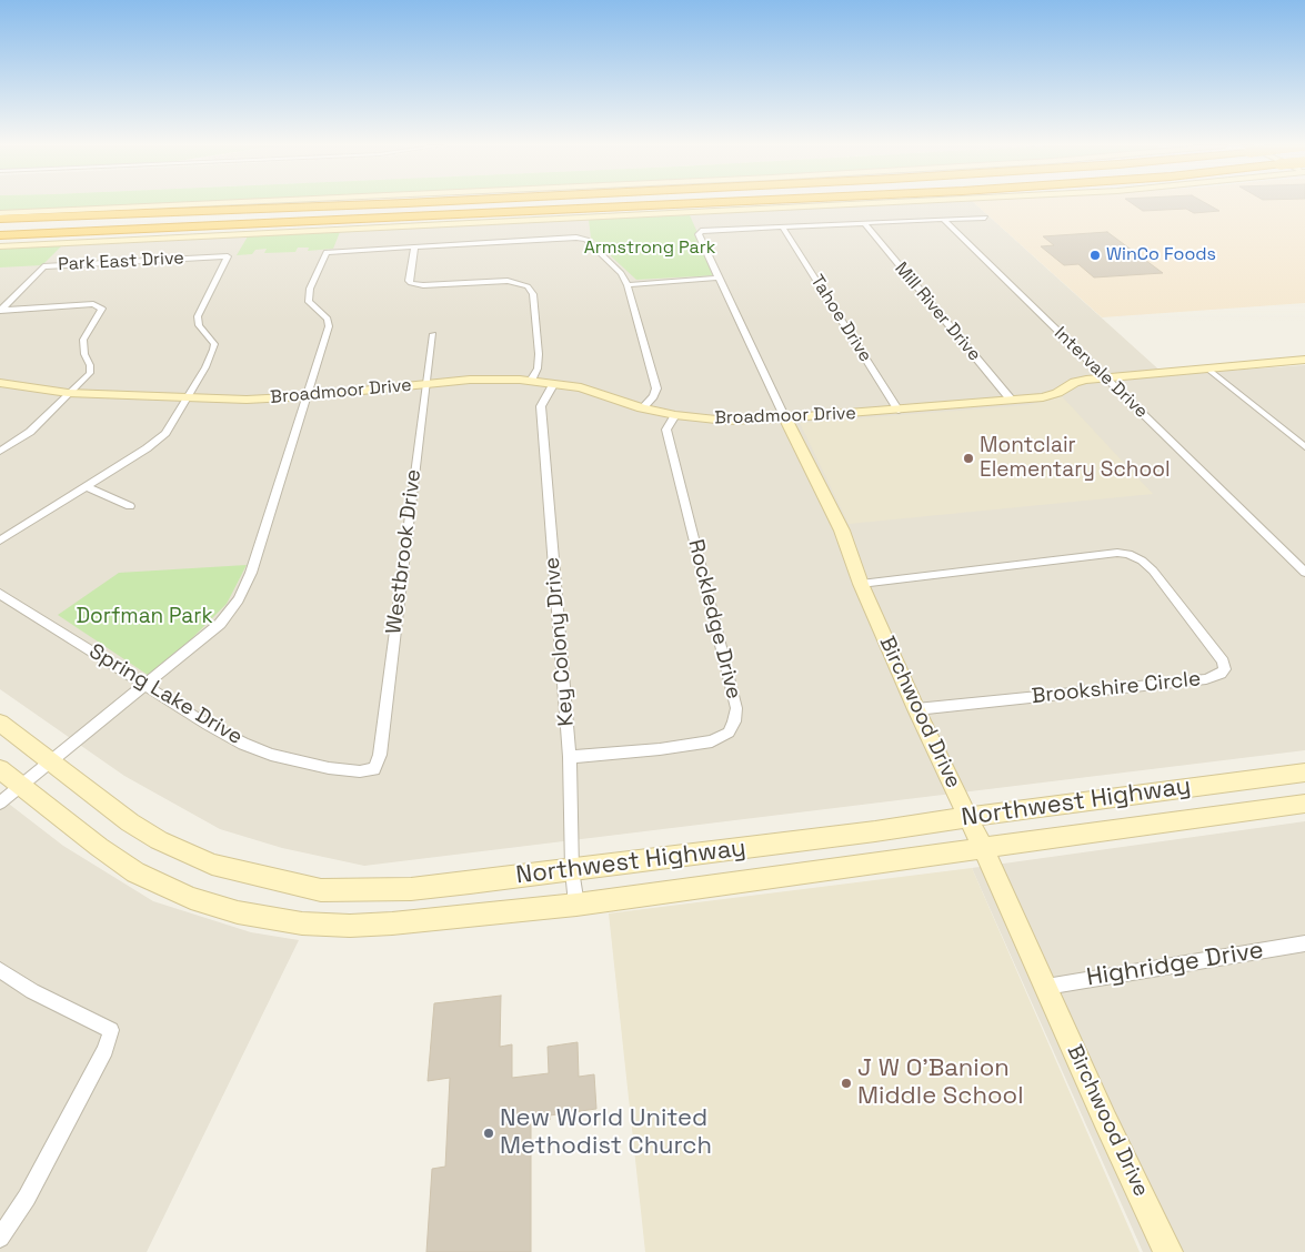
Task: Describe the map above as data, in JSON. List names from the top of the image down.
{
  "streets": {
    "main road": ["Broadmoor Drive", "Birchwood Drive", "Northwest Highway"],
    "street": [
      "Park East Drive",
      "Mill River Drive",
      "Tahoe Drive",
      "Intervale Drive",
      "Westbrook Drive",
      "Rockledge Drive",
      "Key Colony Drive",
      "Brookshire Circle",
      "Spring Lake Drive",
      "Highridge Drive"
    ]
  },
  "crossings": [
    ["Park East Drive", "Broadmoor Drive"],
    ["Mill River Drive", "Broadmoor Drive"],
    ["Tahoe Drive", "Broadmoor Drive"],
    ["Tahoe Drive", "Birchwood Drive"],
    ["Intervale Drive", "Broadmoor Drive"],
    ["Broadmoor Drive", "Westbrook Drive"],
    ["Broadmoor Drive", "Rockledge Drive"],
    ["Broadmoor Drive", "Key Colony Drive"],
    ["Broadmoor Drive", "Birchwood Drive"],
    ["Westbrook Drive", "Spring Lake Drive"],
    ["Rockledge Drive", "Key Colony Drive"],
    ["Key Colony Drive", "Northwest Highway"],
    ["Brookshire Circle", "Birchwood Drive"],
    ["Birchwood Drive", "Northwest Highway"],
    ["Birchwood Drive", "Highridge Drive"]
  ],
  "parks": ["Armstrong Park", "Dorfman Park"],
  "places": [
    "WinCo Foods",
    "Montclair Elementary School",
    "J W O'Banion Middle School",
    "New World United Methodist Church"
  ]
}
